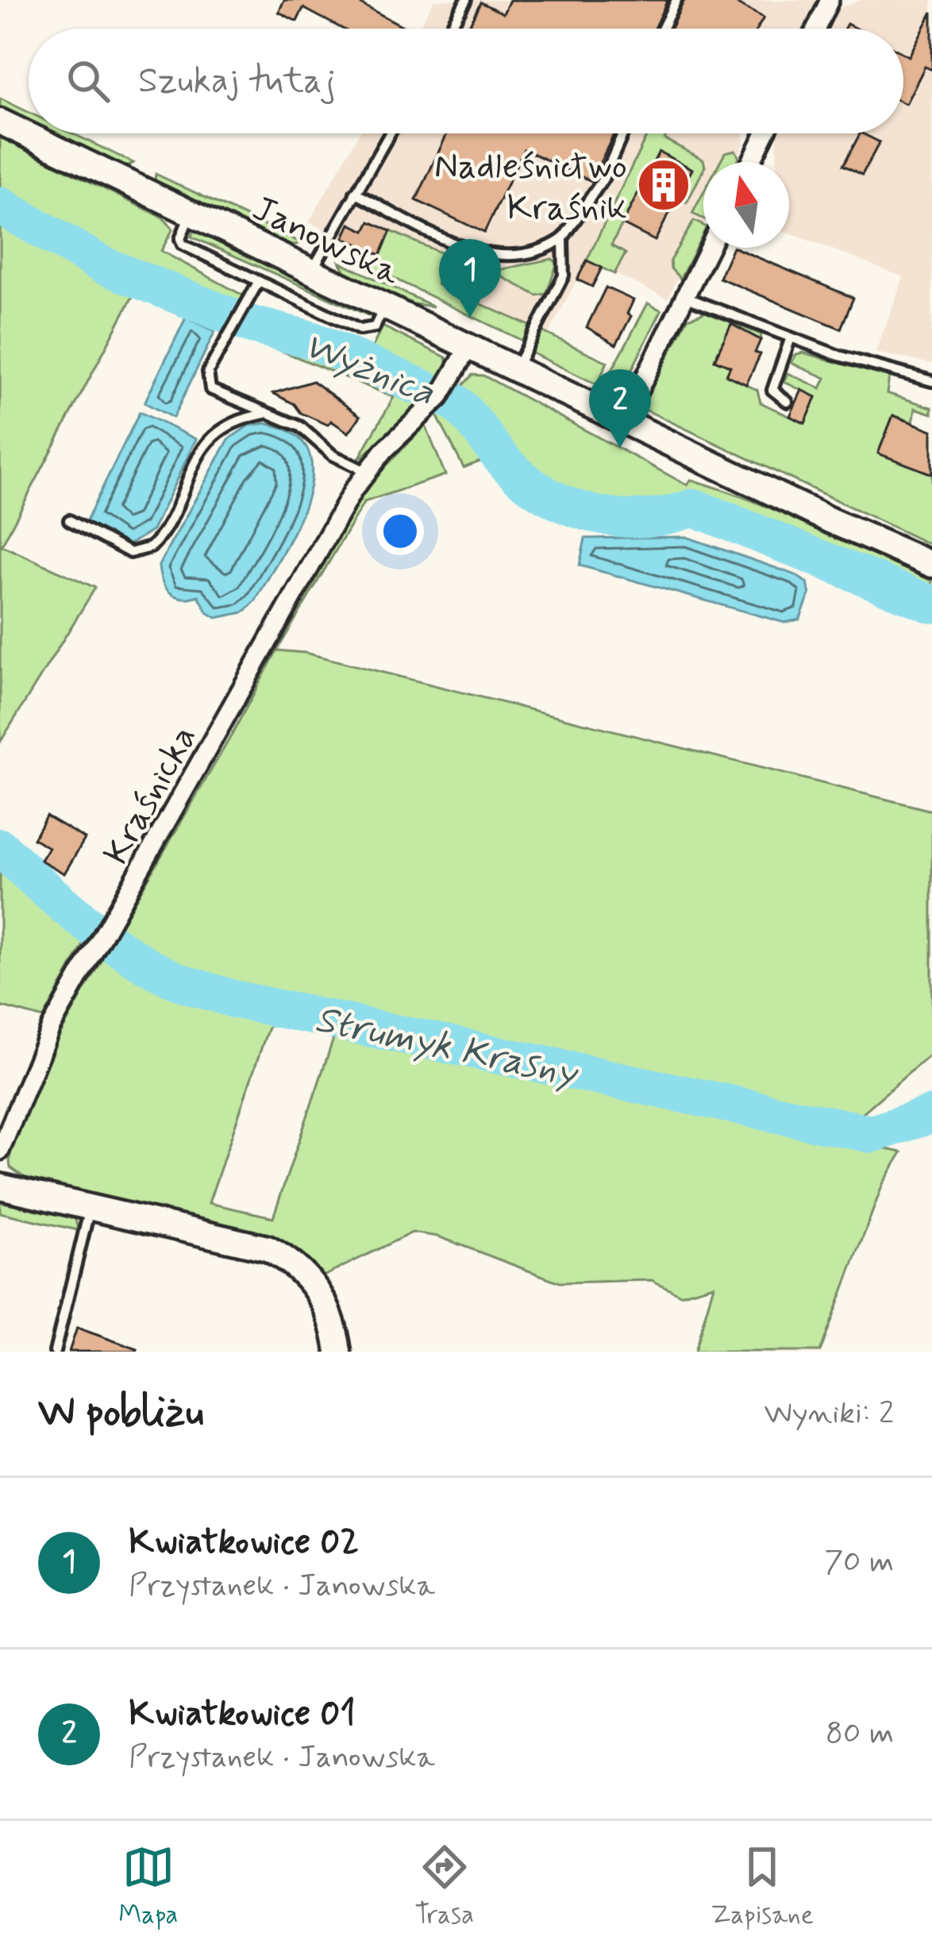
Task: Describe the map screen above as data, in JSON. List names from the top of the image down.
{
  "streets": {
    "street": ["Janowska", "Kraśnicka"]
  },
  "crossings": [
    ["Janowska", "Kraśnicka"]
  ],
  "water": ["Wyżnica", "Strumyk Krasny"],
  "places": {
    "building": ["Nadleśnictwo Kraśnik"]
  },
  "north": "top",
  "page": {
    "search": "Szukaj tutaj",
    "pins": ["1", "2"],
    "heading": ["W pobliżu", "Wyniki: 2"],
    "list": [
      {
        "mark": "1",
        "name": "Kwiatkowice 02",
        "note": "Przystanek · Janowska",
        "value": "70 m"
      },
      {
        "mark": "2",
        "name": "Kwiatkowice 01",
        "note": "Przystanek · Janowska",
        "value": "80 m"
      }
    ],
    "nav": ["Mapa", "Trasa", "Zapisane"]
  }
}
